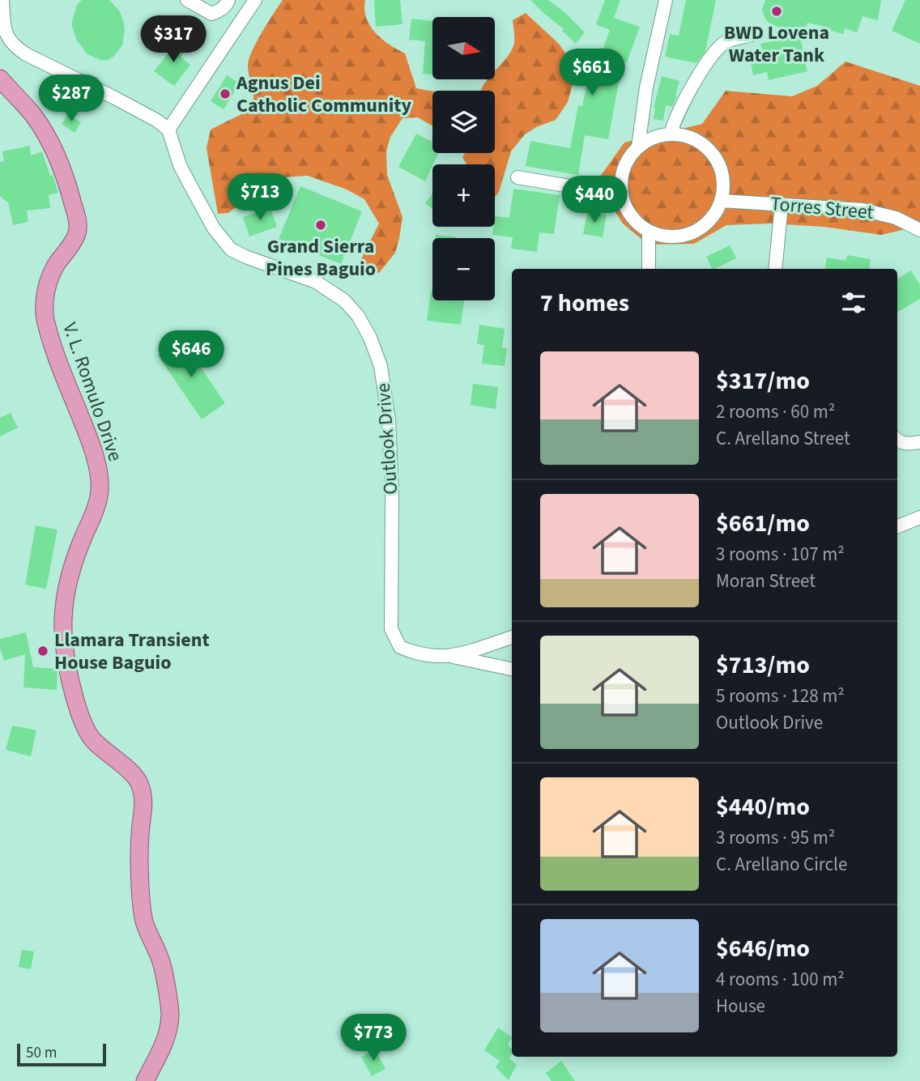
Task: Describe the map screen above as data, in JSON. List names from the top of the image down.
{
  "streets": {
    "main road": ["V. L. Romulo Drive"],
    "street": ["Torres Street", "Outlook Drive"]
  },
  "places": [
    "BWD Lovena Water Tank",
    "Agnus Dei Catholic Community",
    "Grand Sierra Pines Baguio",
    "Llamara Transient House Baguio"
  ],
  "scale_bar": "50 m",
  "north": "right",
  "page": {
    "price": [
      "$317",
      "$661",
      "$287",
      "$713",
      "$440",
      "$646",
      "$773"
    ],
    "map_buttons": ["+", "−"],
    "heading": "7 homes",
    "list": [
      {
        "name": "$317/mo",
        "note": "2 rooms · 60 m² · C. Arellano Street"
      },
      {
        "name": "$661/mo",
        "note": "3 rooms · 107 m² · Moran Street"
      },
      {
        "name": "$713/mo",
        "note": "5 rooms · 128 m² · Outlook Drive"
      },
      {
        "name": "$440/mo",
        "note": "3 rooms · 95 m² · C. Arellano Circle"
      },
      {
        "name": "$646/mo",
        "note": "4 rooms · 100 m² · House"
      }
    ],
    "scale": "50 m"
  }
}
